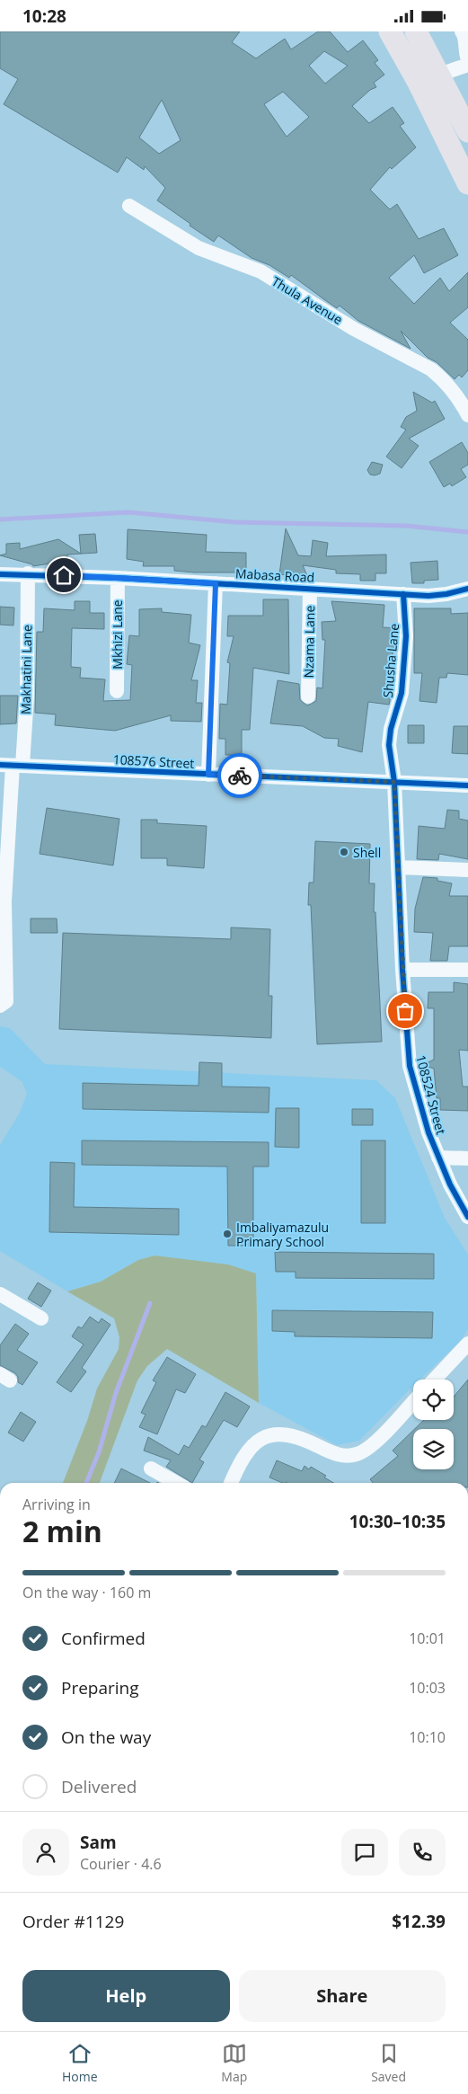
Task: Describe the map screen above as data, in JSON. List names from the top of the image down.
{
  "streets": {
    "street": [
      "Thula Avenue",
      "Mabasa Road",
      "Mkhizi Lane",
      "Nzama Lane",
      "Shusha Lane",
      "Makhatini Lane",
      "108576 Street",
      "108524 Street"
    ]
  },
  "crossings": [
    ["Mabasa Road", "Mkhizi Lane"],
    ["Mabasa Road", "Nzama Lane"],
    ["Mabasa Road", "Shusha Lane"],
    ["Mabasa Road", "Makhatini Lane"],
    ["Shusha Lane", "108576 Street"],
    ["Shusha Lane", "108524 Street"],
    ["Makhatini Lane", "108576 Street"],
    ["108576 Street", "108524 Street"]
  ],
  "places": ["Shell", "Imbaliyamazulu Primary School"],
  "page": {
    "status": "10:28",
    "heading": ["2 min", "Arriving in", "10:30–10:35"],
    "panel": [
      "Sam",
      "Courier · 4.6",
      "Order #1129",
      "$12.39"
    ],
    "bar": "On the way · 160 m",
    "list": [
      ["Confirmed", "10:01"],
      ["Preparing", "10:03"],
      ["On the way", "10:10"],
      "Delivered"
    ],
    "buttons": ["Help", "Share"],
    "tabs": ["Home", "Map", "Saved"]
  }
}
